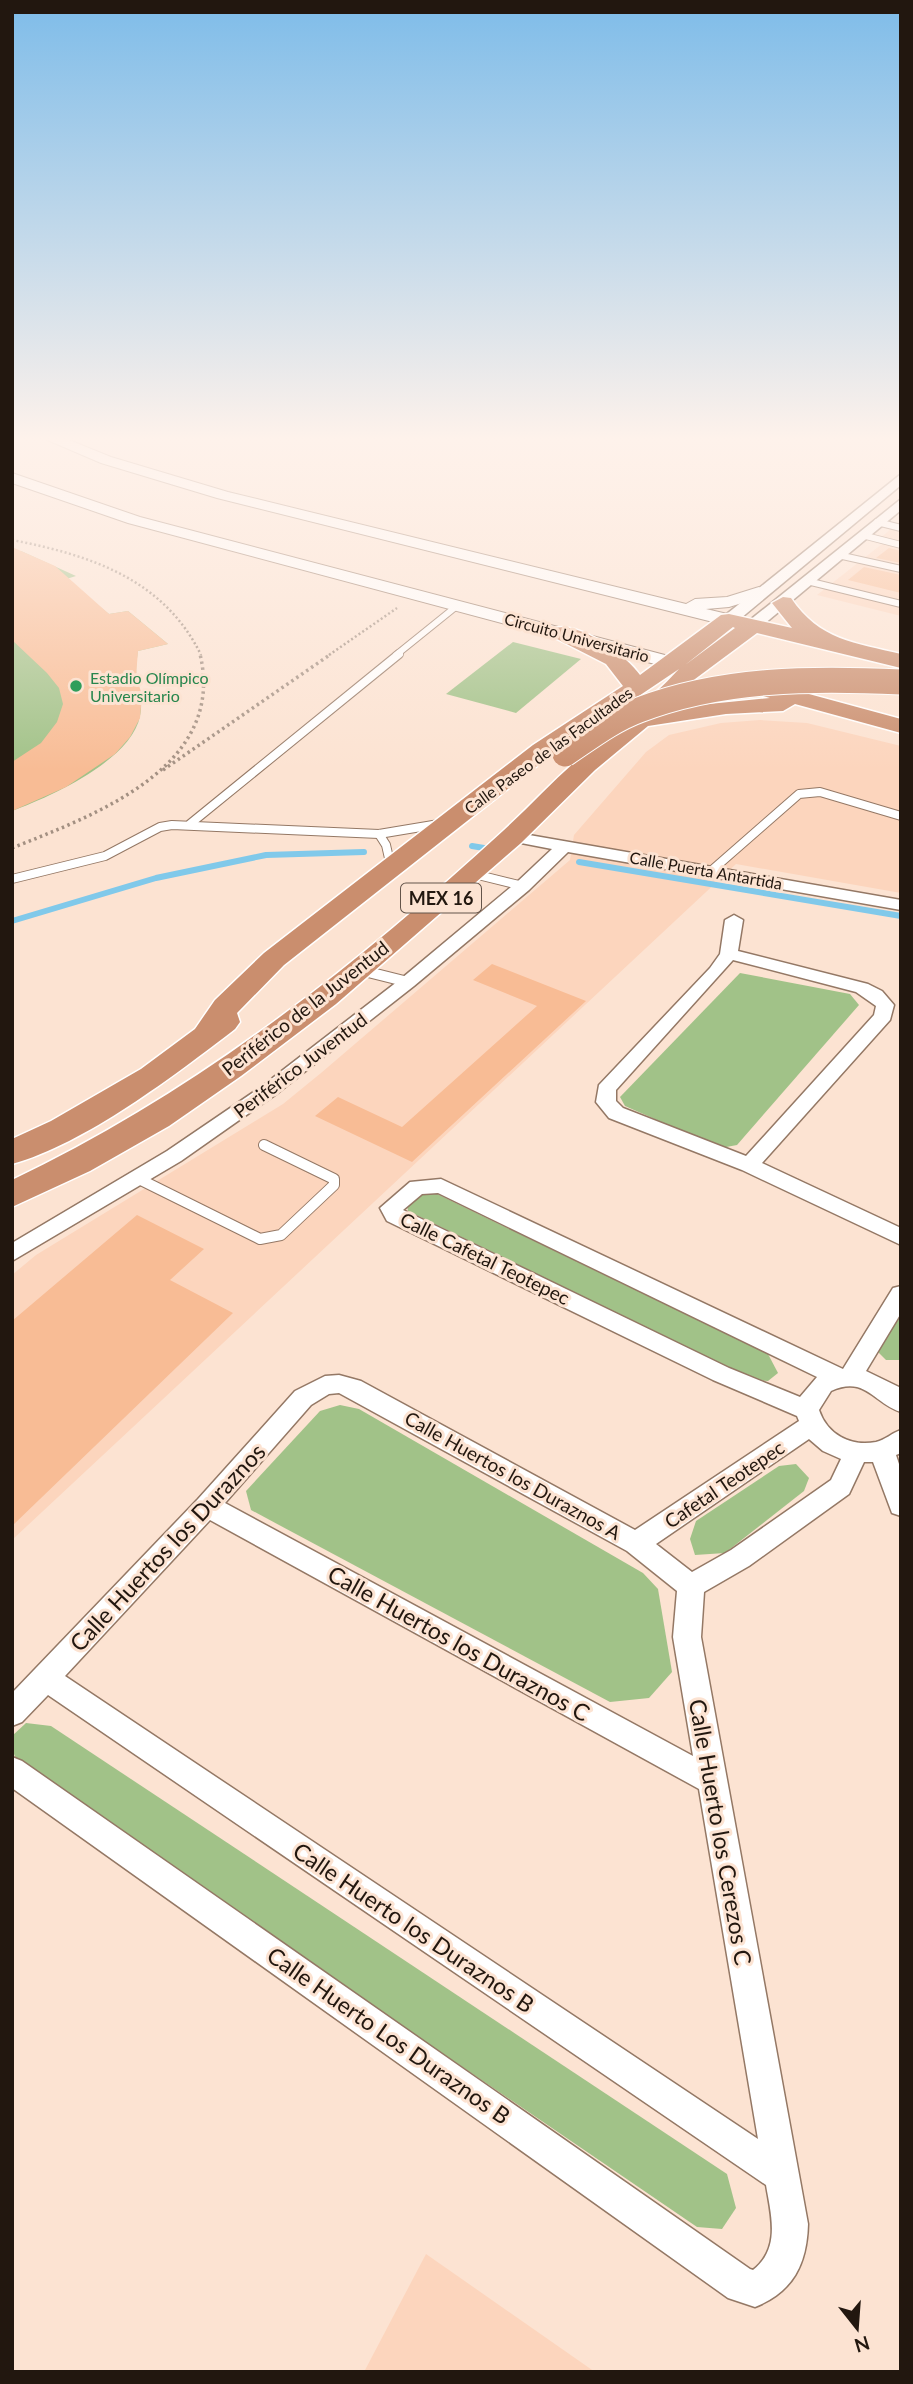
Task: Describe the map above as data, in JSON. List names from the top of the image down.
{
  "streets": {
    "highway": [
      "Circuito Universitario",
      "Calle Paseo de las Facultades",
      "MEX 16",
      "Periférico de la Juventud"
    ],
    "street": [
      "Calle Puerta Antartida",
      "Periférico Juventud",
      "Calle Cafetal Teotepec",
      "Calle Huertos los Duraznos A",
      "Cafetal Teotepec",
      "Calle Huertos los Duraznos",
      "Calle Huertos los Duraznos C",
      "Calle Huerto los Cerezos C",
      "Calle Huerto los Duraznos B",
      "Calle Huerto Los Duraznos B"
    ]
  },
  "crossings": [
    ["Circuito Universitario", "Calle Paseo de las Facultades"],
    ["Circuito Universitario", "Periférico de la Juventud"],
    ["Calle Paseo de las Facultades", "Periférico de la Juventud"],
    ["Calle Puerta Antartida", "Periférico de la Juventud"],
    ["Calle Puerta Antartida", "Periférico Juventud"],
    ["Calle Cafetal Teotepec", "Cafetal Teotepec"],
    ["Calle Huertos los Duraznos A", "Cafetal Teotepec"],
    ["Calle Huertos los Duraznos A", "Calle Huertos los Duraznos"],
    ["Calle Huertos los Duraznos A", "Calle Huerto los Cerezos C"],
    ["Calle Huertos los Duraznos", "Calle Huertos los Duraznos C"],
    ["Calle Huertos los Duraznos", "Calle Huerto los Duraznos B"],
    ["Calle Huertos los Duraznos C", "Calle Huerto los Cerezos C"],
    ["Calle Huerto los Cerezos C", "Calle Huerto los Duraznos B"],
    ["Calle Huerto los Cerezos C", "Calle Huerto Los Duraznos B"]
  ],
  "places": ["Estadio Olímpico Universitario"],
  "north": "bottom"
}
